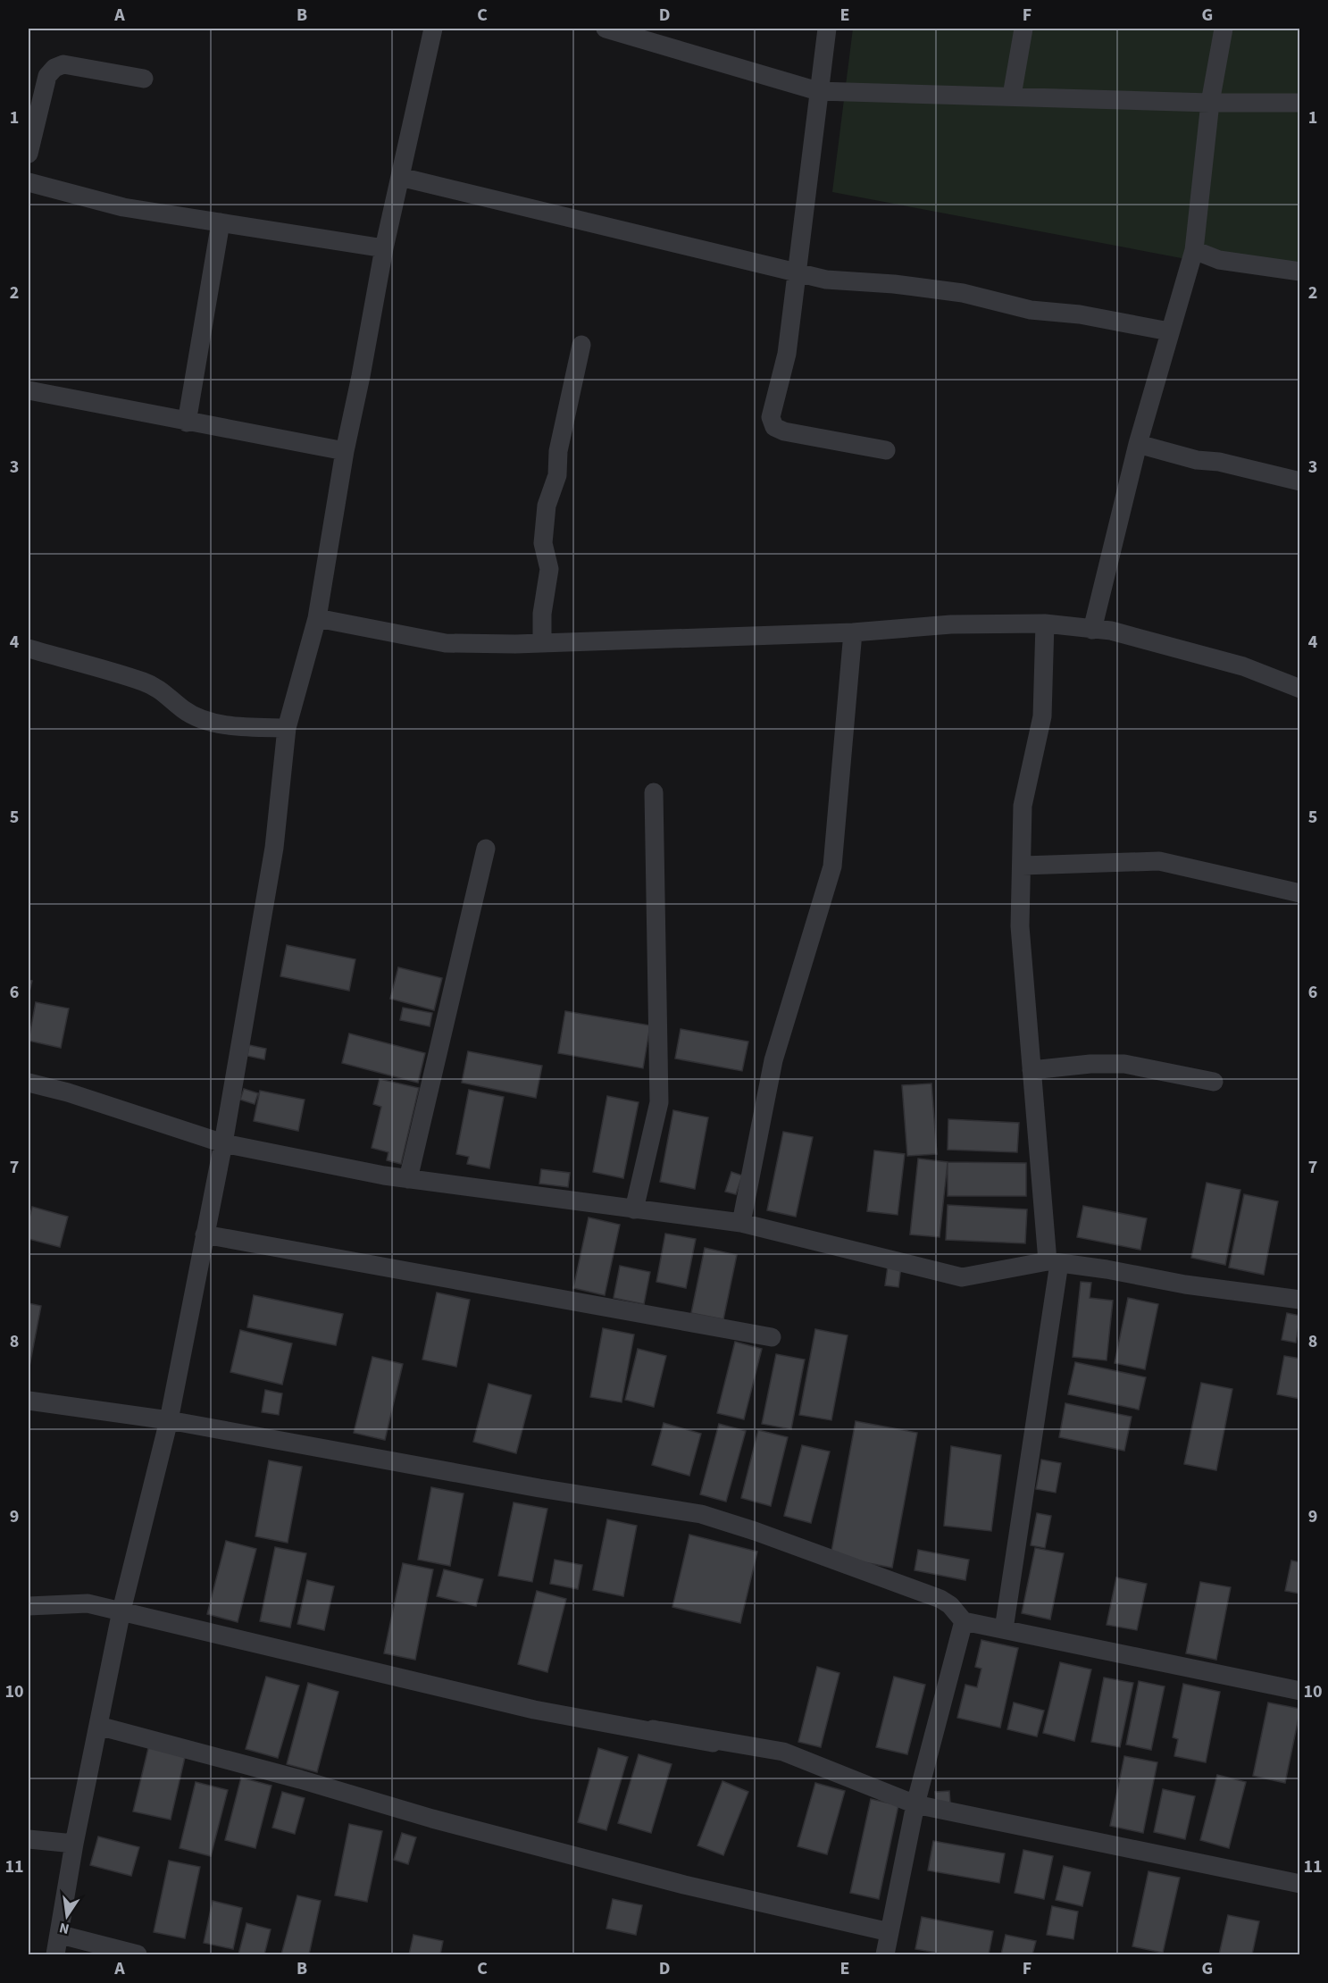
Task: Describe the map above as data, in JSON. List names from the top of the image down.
{
  "north": "bottom",
  "grid": {
    "columns": [
      "A",
      "B",
      "C",
      "D",
      "E",
      "F",
      "G"
    ],
    "rows": [
      "1",
      "2",
      "3",
      "4",
      "5",
      "6",
      "7",
      "8",
      "9",
      "10",
      "11"
    ]
  }
}
